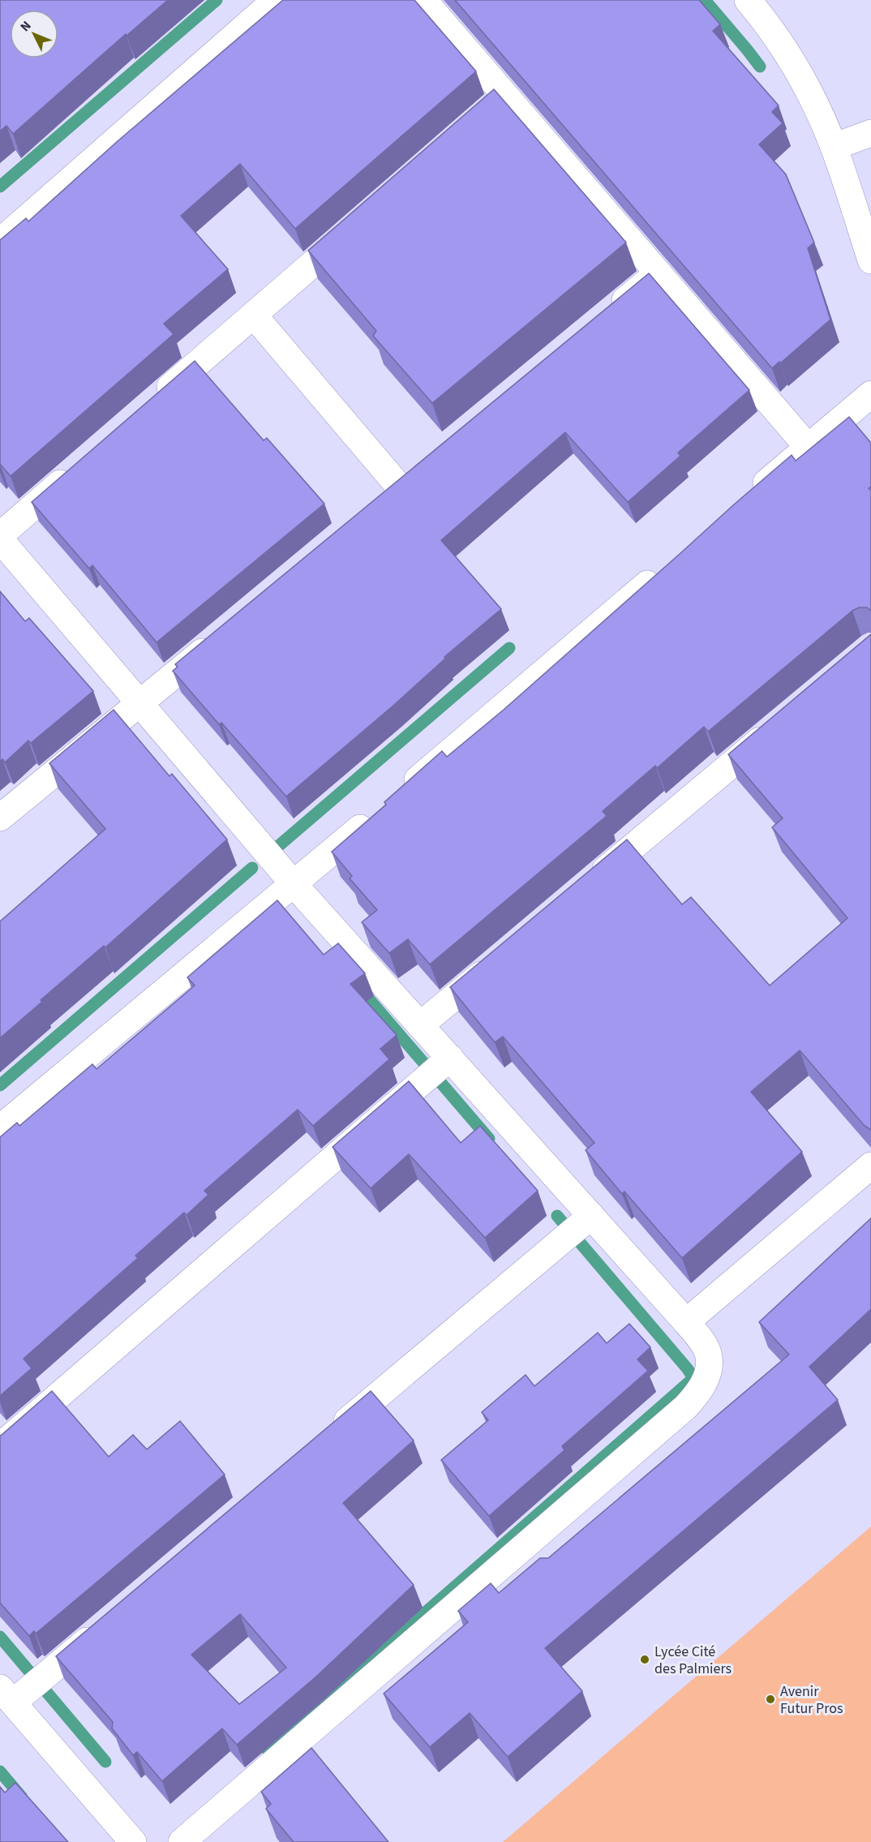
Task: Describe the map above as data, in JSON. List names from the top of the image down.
{
  "places": ["Lycée Cité des Palmiers", "Avenir Futur Pros"],
  "north": "top left"
}
